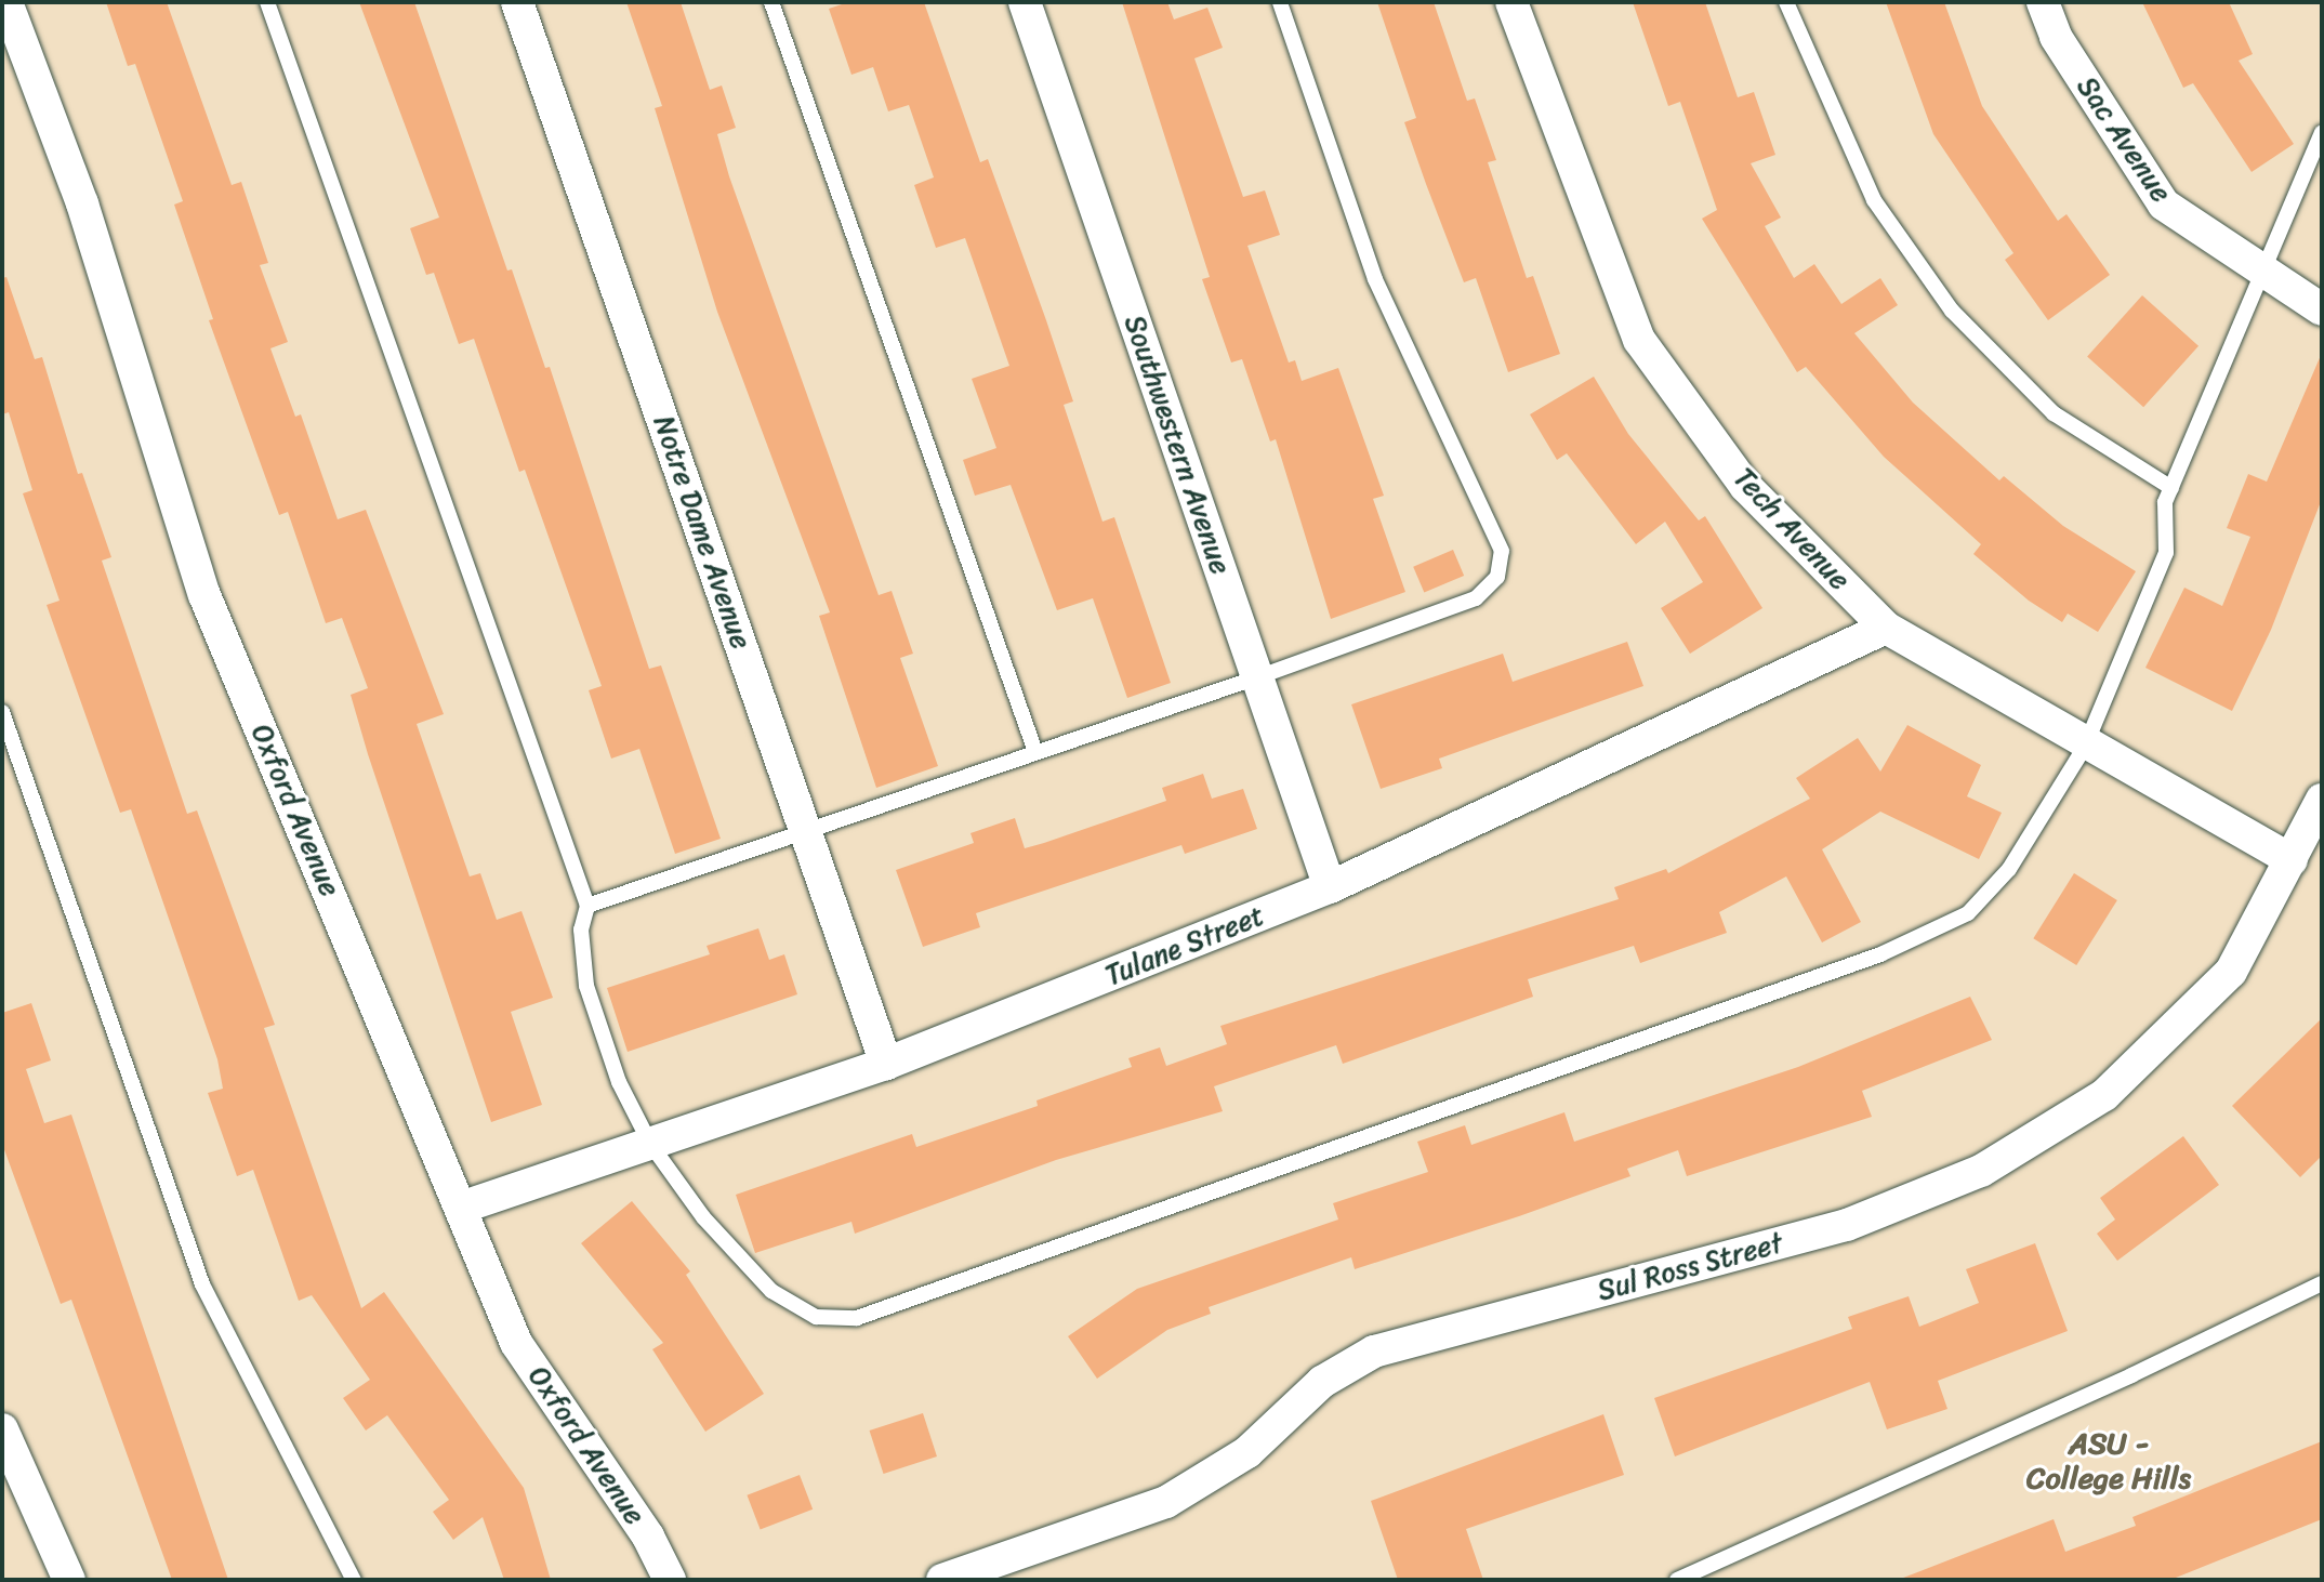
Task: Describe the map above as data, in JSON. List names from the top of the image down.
{
  "streets": {
    "street": [
      "Sac Avenue",
      "Southwestern Avenue",
      "Tech Avenue",
      "Notre Dame Avenue",
      "Oxford Avenue",
      "Tulane Street",
      "Sul Ross Street"
    ]
  },
  "crossings": [
    ["Southwestern Avenue", "Tulane Street"],
    ["Tech Avenue", "Tulane Street"],
    ["Tech Avenue", "Sul Ross Street"],
    ["Notre Dame Avenue", "Tulane Street"],
    ["Oxford Avenue", "Tulane Street"]
  ],
  "districts": ["ASU - College Hills"]
}
